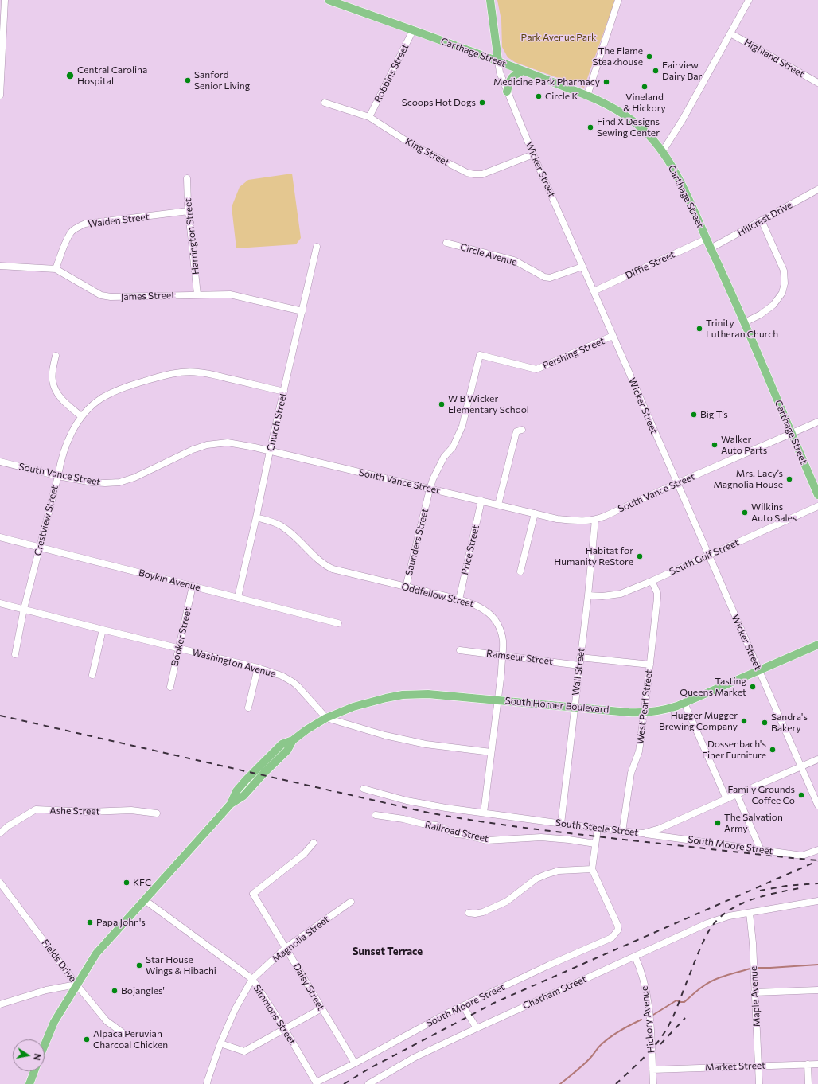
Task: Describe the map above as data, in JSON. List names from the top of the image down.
{
  "streets": {
    "main road": ["Carthage Street", "Wicker Street", "South Horner Boulevard"],
    "street": [
      "Highland Street",
      "Robbins Street",
      "King Street",
      "Hillcrest Drive",
      "Walden Street",
      "Harrington Street",
      "Circle Avenue",
      "Diffie Street",
      "James Street",
      "Pershing Street",
      "Church Street",
      "South Vance Street",
      "Crestview Street",
      "Saunders Street",
      "Price Street",
      "South Gulf Street",
      "Boykin Avenue",
      "Oddfellow Street",
      "Booker Street",
      "Ramseur Street",
      "Washington Avenue",
      "Wall Street",
      "West Pearl Street",
      "Ashe Street",
      "South Steele Street",
      "Railroad Street",
      "South Moore Street",
      "Magnolia Street",
      "Fields Drive",
      "Daisy Street",
      "Chatham Street",
      "Maple Avenue",
      "Simmons Street",
      "Hickory Avenue",
      "Market Street"
    ]
  },
  "crossings": [
    ["Carthage Street", "Robbins Street"],
    ["Carthage Street", "Wicker Street"],
    ["Carthage Street", "Hillcrest Drive"],
    ["Carthage Street", "Diffie Street"],
    ["Carthage Street", "South Vance Street"],
    ["Robbins Street", "King Street"],
    ["King Street", "Wicker Street"],
    ["Wicker Street", "Circle Avenue"],
    ["Wicker Street", "Diffie Street"],
    ["Wicker Street", "Pershing Street"],
    ["Wicker Street", "South Vance Street"],
    ["Wicker Street", "South Gulf Street"],
    ["Wicker Street", "South Horner Boulevard"],
    ["Wicker Street", "South Steele Street"],
    ["Walden Street", "Harrington Street"],
    ["Walden Street", "James Street"],
    ["Harrington Street", "James Street"],
    ["James Street", "Church Street"],
    ["Pershing Street", "Saunders Street"],
    ["Church Street", "South Vance Street"],
    ["Church Street", "Crestview Street"],
    ["Church Street", "Boykin Avenue"],
    ["Church Street", "Oddfellow Street"],
    ["South Vance Street", "Crestview Street"],
    ["South Vance Street", "Saunders Street"],
    ["South Vance Street", "Price Street"],
    ["South Vance Street", "Wall Street"],
    ["Crestview Street", "Boykin Avenue"],
    ["Crestview Street", "Washington Avenue"],
    ["Saunders Street", "Oddfellow Street"],
    ["Price Street", "Oddfellow Street"],
    ["South Gulf Street", "Wall Street"],
    ["South Gulf Street", "West Pearl Street"],
    ["Boykin Avenue", "Booker Street"],
    ["Oddfellow Street", "Ramseur Street"],
    ["Oddfellow Street", "South Horner Boulevard"],
    ["Oddfellow Street", "South Steele Street"],
    ["Booker Street", "Washington Avenue"],
    ["Ramseur Street", "Wall Street"],
    ["Washington Avenue", "South Horner Boulevard"],
    ["Wall Street", "South Horner Boulevard"],
    ["Wall Street", "South Steele Street"],
    ["South Horner Boulevard", "West Pearl Street"],
    ["South Horner Boulevard", "Fields Drive"],
    ["South Horner Boulevard", "Simmons Street"],
    ["West Pearl Street", "South Steele Street"],
    ["South Steele Street", "South Moore Street"],
    ["South Moore Street", "Daisy Street"],
    ["South Moore Street", "Simmons Street"],
    ["Magnolia Street", "Daisy Street"],
    ["Magnolia Street", "Simmons Street"],
    ["Chatham Street", "Maple Avenue"],
    ["Chatham Street", "Hickory Avenue"],
    ["Maple Avenue", "Market Street"],
    ["Hickory Avenue", "Market Street"]
  ],
  "districts": ["Sunset Terrace"],
  "parks": ["Park Avenue Park"],
  "places": [
    "The Flame Steakhouse",
    "Fairview Dairy Bar",
    "Central Carolina Hospital",
    "Sanford Senior Living",
    "Medicine Park Pharmacy",
    "Vineland & Hickory",
    "Circle K",
    "Scoops Hot Dogs",
    "Find X Designs Sewing Center",
    "Trinity Lutheran Church",
    "W B Wicker Elementary School",
    "Big T’s",
    "Walker Auto Parts",
    "Mrs. Lacy’s Magnolia House",
    "Wilkins Auto Sales",
    "Habitat for Humanity ReStore",
    "Tasting Queens Market",
    "Hugger Mugger Brewing Company",
    "Sandra's Bakery",
    "Dossenbach's Finer Furniture",
    "Family Grounds Coffee Co",
    "The Salvation Army",
    "KFC",
    "Papa John's",
    "Star House Wings & Hibachi",
    "Bojangles'",
    "Alpaca Peruvian Charcoal Chicken"
  ],
  "north": "right"
}
